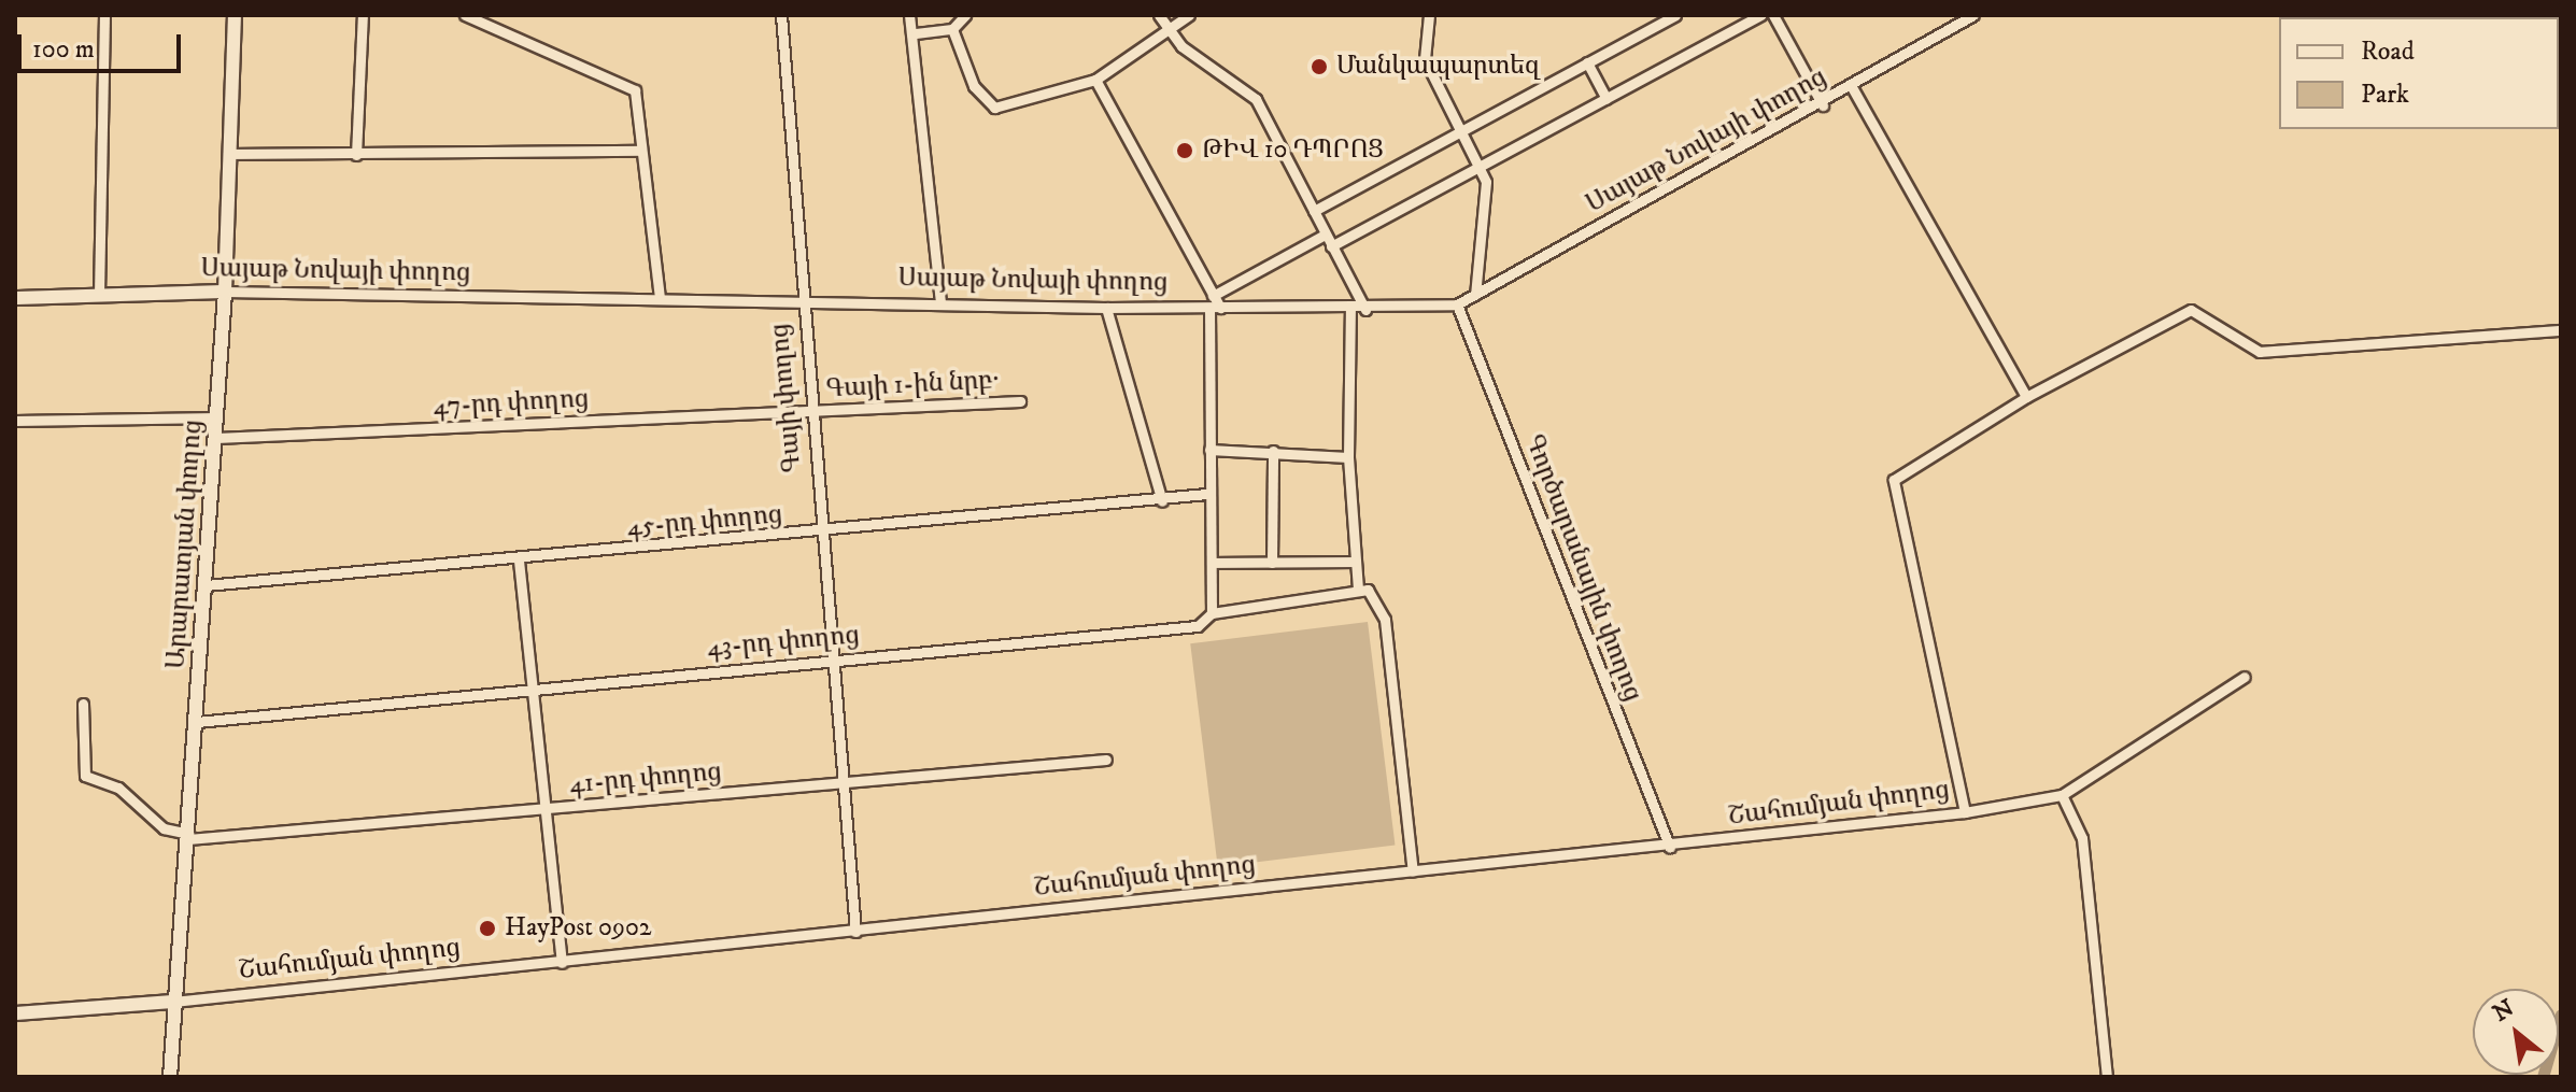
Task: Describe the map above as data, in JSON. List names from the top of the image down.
{
  "streets": {
    "main road": ["Սայաթ Նովայի փողոց", "Արարատյան փողոց", "Շահումյան փողոց"],
    "street": [
      "Գայի 1-ին նրբ․",
      "Գայի փողոց",
      "47-րդ փողոց",
      "45-րդ փողոց",
      "Գործարանային փողոց",
      "43-րդ փողոց",
      "41-րդ փողոց"
    ]
  },
  "crossings": [
    ["Սայաթ Նովայի փողոց", "Գայի փողոց"],
    ["Սայաթ Նովայի փողոց", "Արարատյան փողոց"],
    ["Սայաթ Նովայի փողոց", "Գործարանային փողոց"],
    ["Գայի 1-ին նրբ․", "Գայի փողոց"],
    ["Գայի 1-ին նրբ․", "47-րդ փողոց"],
    ["Գայի փողոց", "47-րդ փողոց"],
    ["Գայի փողոց", "45-րդ փողոց"],
    ["Գայի փողոց", "43-րդ փողոց"],
    ["Գայի փողոց", "41-րդ փողոց"],
    ["Գայի փողոց", "Շահումյան փողոց"],
    ["47-րդ փողոց", "Արարատյան փողոց"],
    ["45-րդ փողոց", "Արարատյան փողոց"],
    ["Արարատյան փողոց", "43-րդ փողոց"],
    ["Արարատյան փողոց", "41-րդ փողոց"],
    ["Արարատյան փողոց", "Շահումյան փողոց"],
    ["Գործարանային փողոց", "Շահումյան փողոց"]
  ],
  "places": ["Մանկապարտեզ", "ԹԻՎ 10 ԴՊՐՈՑ", "HayPost 0902"],
  "legend": ["Road", "Park"],
  "scale_bar": "100 m",
  "north": "top left"
}
